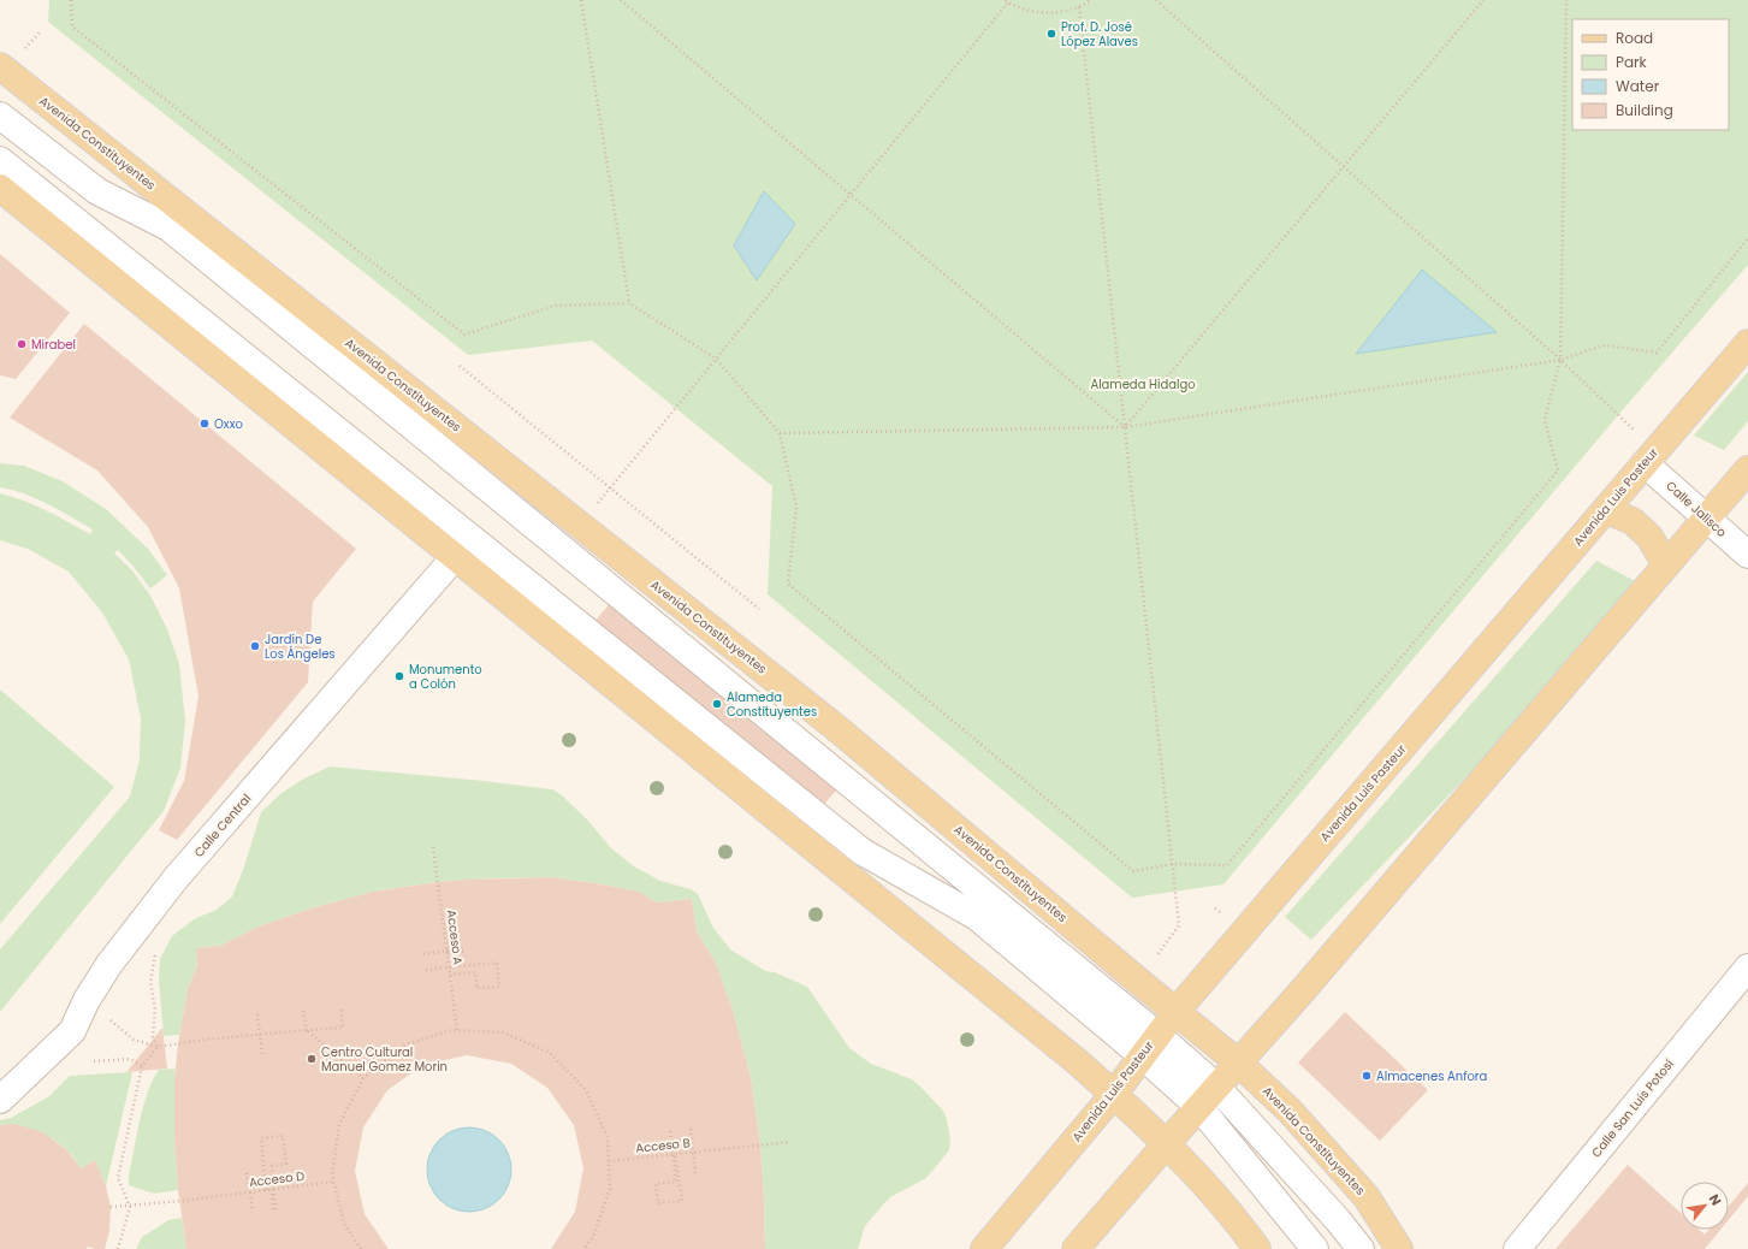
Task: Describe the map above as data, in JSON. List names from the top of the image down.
{
  "streets": {
    "main road": ["Avenida Constituyentes", "Avenida Luis Pasteur"],
    "street": ["Calle Jalisco", "Calle Central", "Calle San Luis Potosí"],
    "path": ["Acceso A", "Acceso B", "Acceso D"]
  },
  "crossings": [
    ["Avenida Constituyentes", "Avenida Luis Pasteur"],
    ["Avenida Luis Pasteur", "Calle Jalisco"]
  ],
  "parks": ["Alameda Hidalgo"],
  "places": [
    "Prof. D. José López Alaves",
    "Mirabel",
    "Oxxo",
    "Jardín De Los Ángeles",
    "Monumento a Colón",
    "Alameda Constituyentes",
    "Centro Cultural Manuel Gomez Morin",
    "Almacenes Anfora"
  ],
  "legend": [
    "Road",
    "Park",
    "Water",
    "Building"
  ],
  "north": "top right"
}
